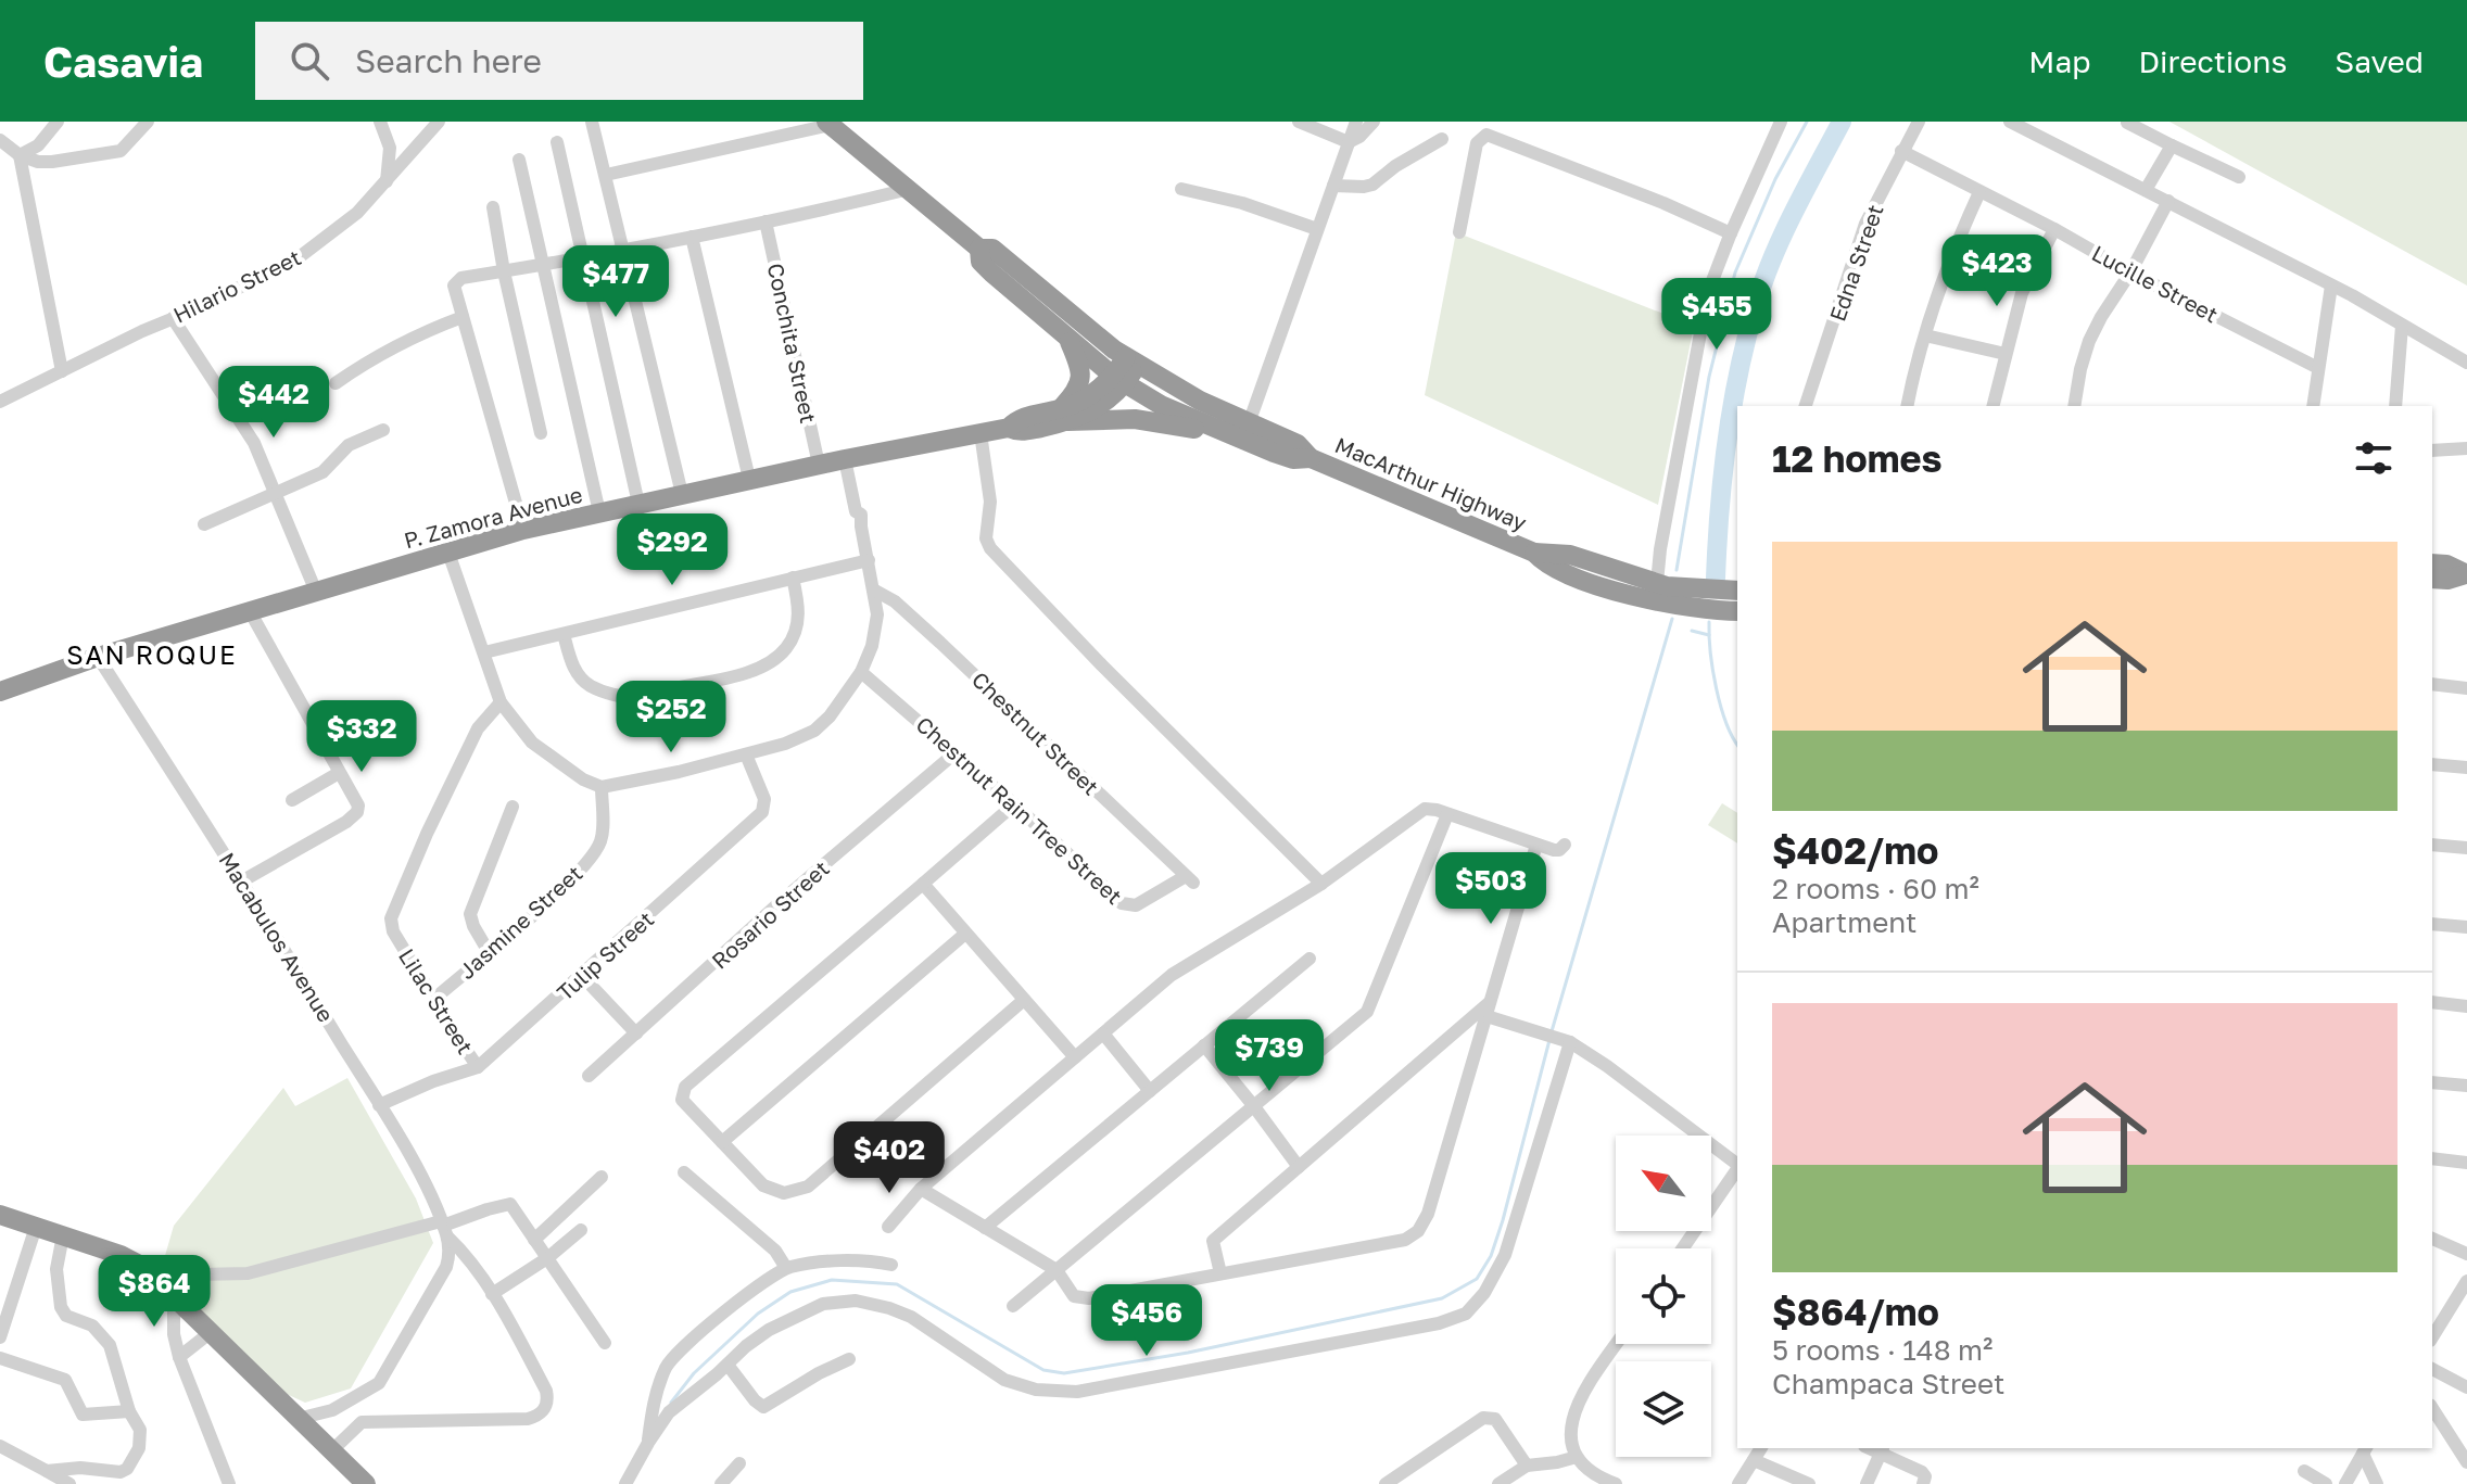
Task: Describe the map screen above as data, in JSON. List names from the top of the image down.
{
  "streets": {
    "highway": ["MacArthur Highway", "P. Zamora Avenue"],
    "street": [
      "Edna Street",
      "Lucille Street",
      "Hilario Street",
      "Conchita Street",
      "Chestnut Street",
      "Chestnut Rain Tree Street",
      "Rosario Street",
      "Jasmine Street",
      "Macabulos Avenue",
      "Tulip Street",
      "Lilac Street"
    ]
  },
  "crossings": [
    ["Edna Street", "Lucille Street"],
    ["Conchita Street", "P. Zamora Avenue"],
    ["MacArthur Highway", "P. Zamora Avenue"],
    ["P. Zamora Avenue", "Macabulos Avenue"],
    ["Chestnut Street", "Chestnut Rain Tree Street"],
    ["Chestnut Rain Tree Street", "Rosario Street"],
    ["Jasmine Street", "Lilac Street"],
    ["Macabulos Avenue", "Tulip Street"],
    ["Tulip Street", "Lilac Street"]
  ],
  "districts": ["SAN ROQUE"],
  "north": "top left",
  "page": {
    "header": "Casavia",
    "search": "Search here",
    "nav": ["Map", "Directions", "Saved"],
    "price": [
      "$423",
      "$477",
      "$455",
      "$442",
      "$292",
      "$252",
      "$332",
      "$503",
      "$739",
      "$402",
      "$864",
      "$456"
    ],
    "heading": "12 homes",
    "list": [
      {
        "name": "$402/mo",
        "note": "2 rooms · 60 m² · Apartment"
      },
      {
        "name": "$864/mo",
        "note": "5 rooms · 148 m² · Champaca Street"
      }
    ]
  }
}
